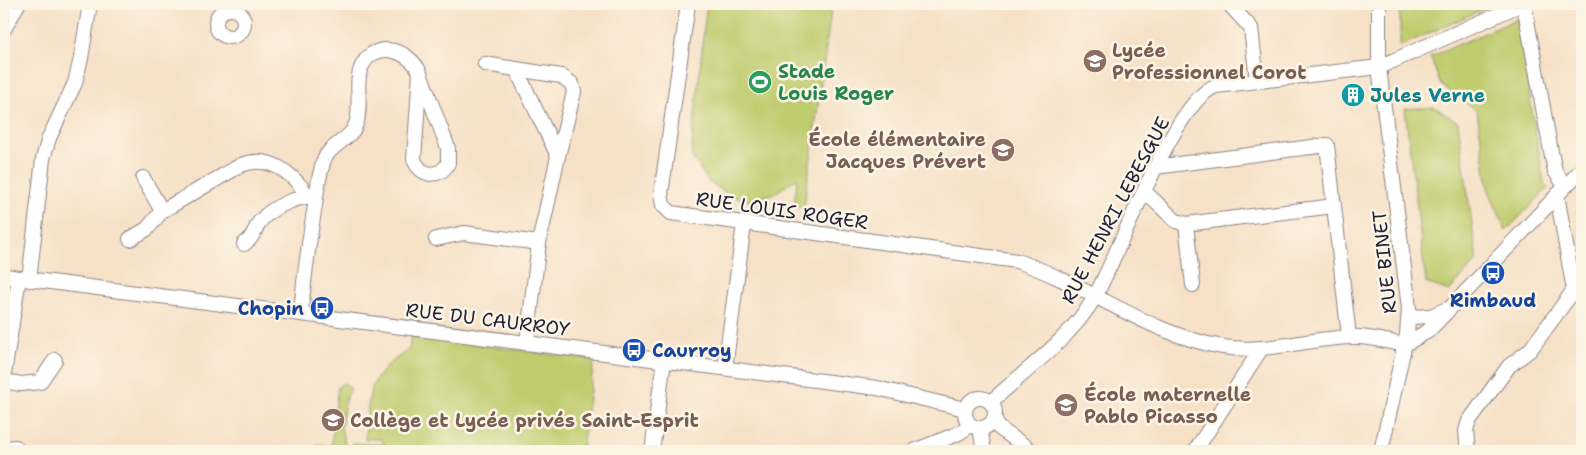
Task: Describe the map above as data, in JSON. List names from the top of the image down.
{
  "streets": {
    "street": [
      "RUE LOUIS ROGER",
      "RUE HENRI LEBESGUE",
      "RUE BINET",
      "RUE DU CAURROY"
    ]
  },
  "crossings": [
    ["RUE LOUIS ROGER", "RUE HENRI LEBESGUE"],
    ["RUE LOUIS ROGER", "RUE BINET"],
    ["RUE HENRI LEBESGUE", "RUE BINET"],
    ["RUE HENRI LEBESGUE", "RUE DU CAURROY"]
  ],
  "places": {
    "school or university": [
      "Lycée Professionnel Corot",
      "École élémentaire Jacques Prévert",
      "École maternelle Pablo Picasso",
      "Collège et Lycée privés Saint-Esprit"
    ],
    "sports": ["Stade Louis Roger"],
    "building": ["Jules Verne"],
    "bus stop": ["Rimbaud", "Chopin", "Caurroy"]
  }
}
